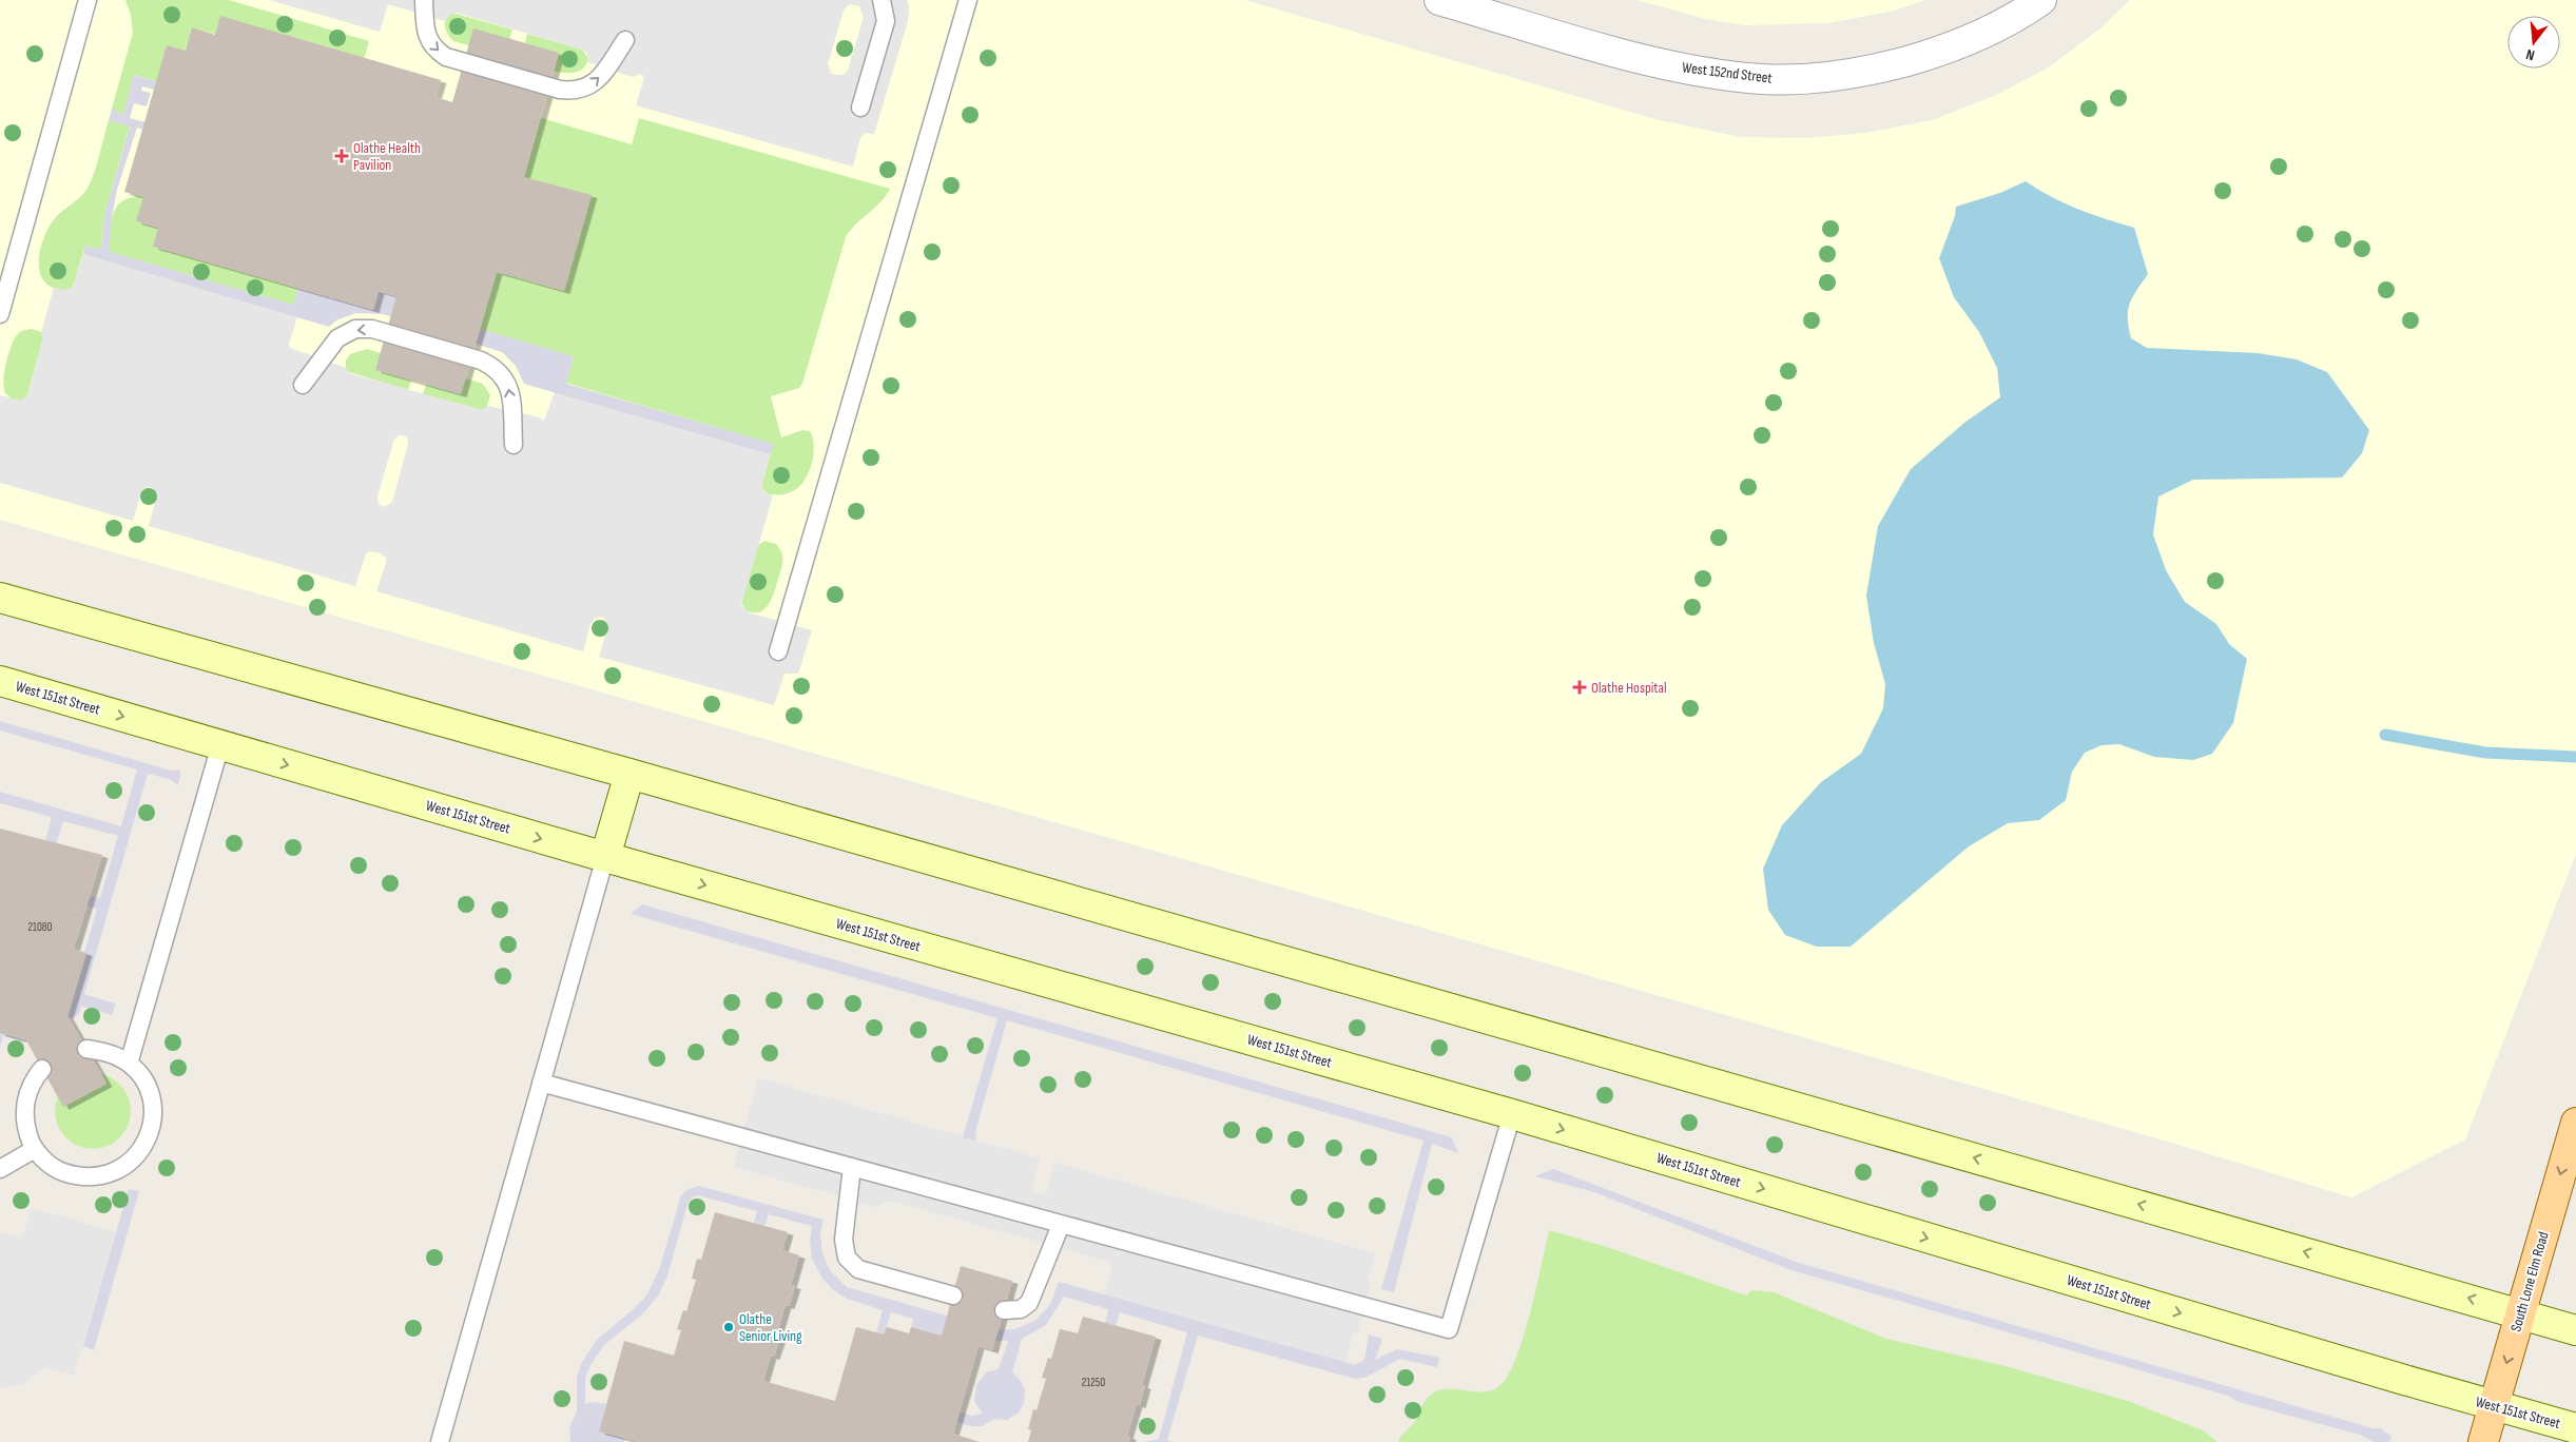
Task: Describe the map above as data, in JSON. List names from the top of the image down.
{
  "streets": {
    "main road": ["West 151st Street", "South Lone Elm Road"],
    "street": ["West 152nd Street"]
  },
  "crossings": [
    ["West 151st Street", "South Lone Elm Road"]
  ],
  "one_way": ["South Lone Elm Road"],
  "places": {
    "health": ["Olathe Health Pavilion", "Olathe Hospital"],
    "other": ["Olathe Senior Living"]
  },
  "house_numbers": ["21080", "21250"],
  "north": "bottom"
}
